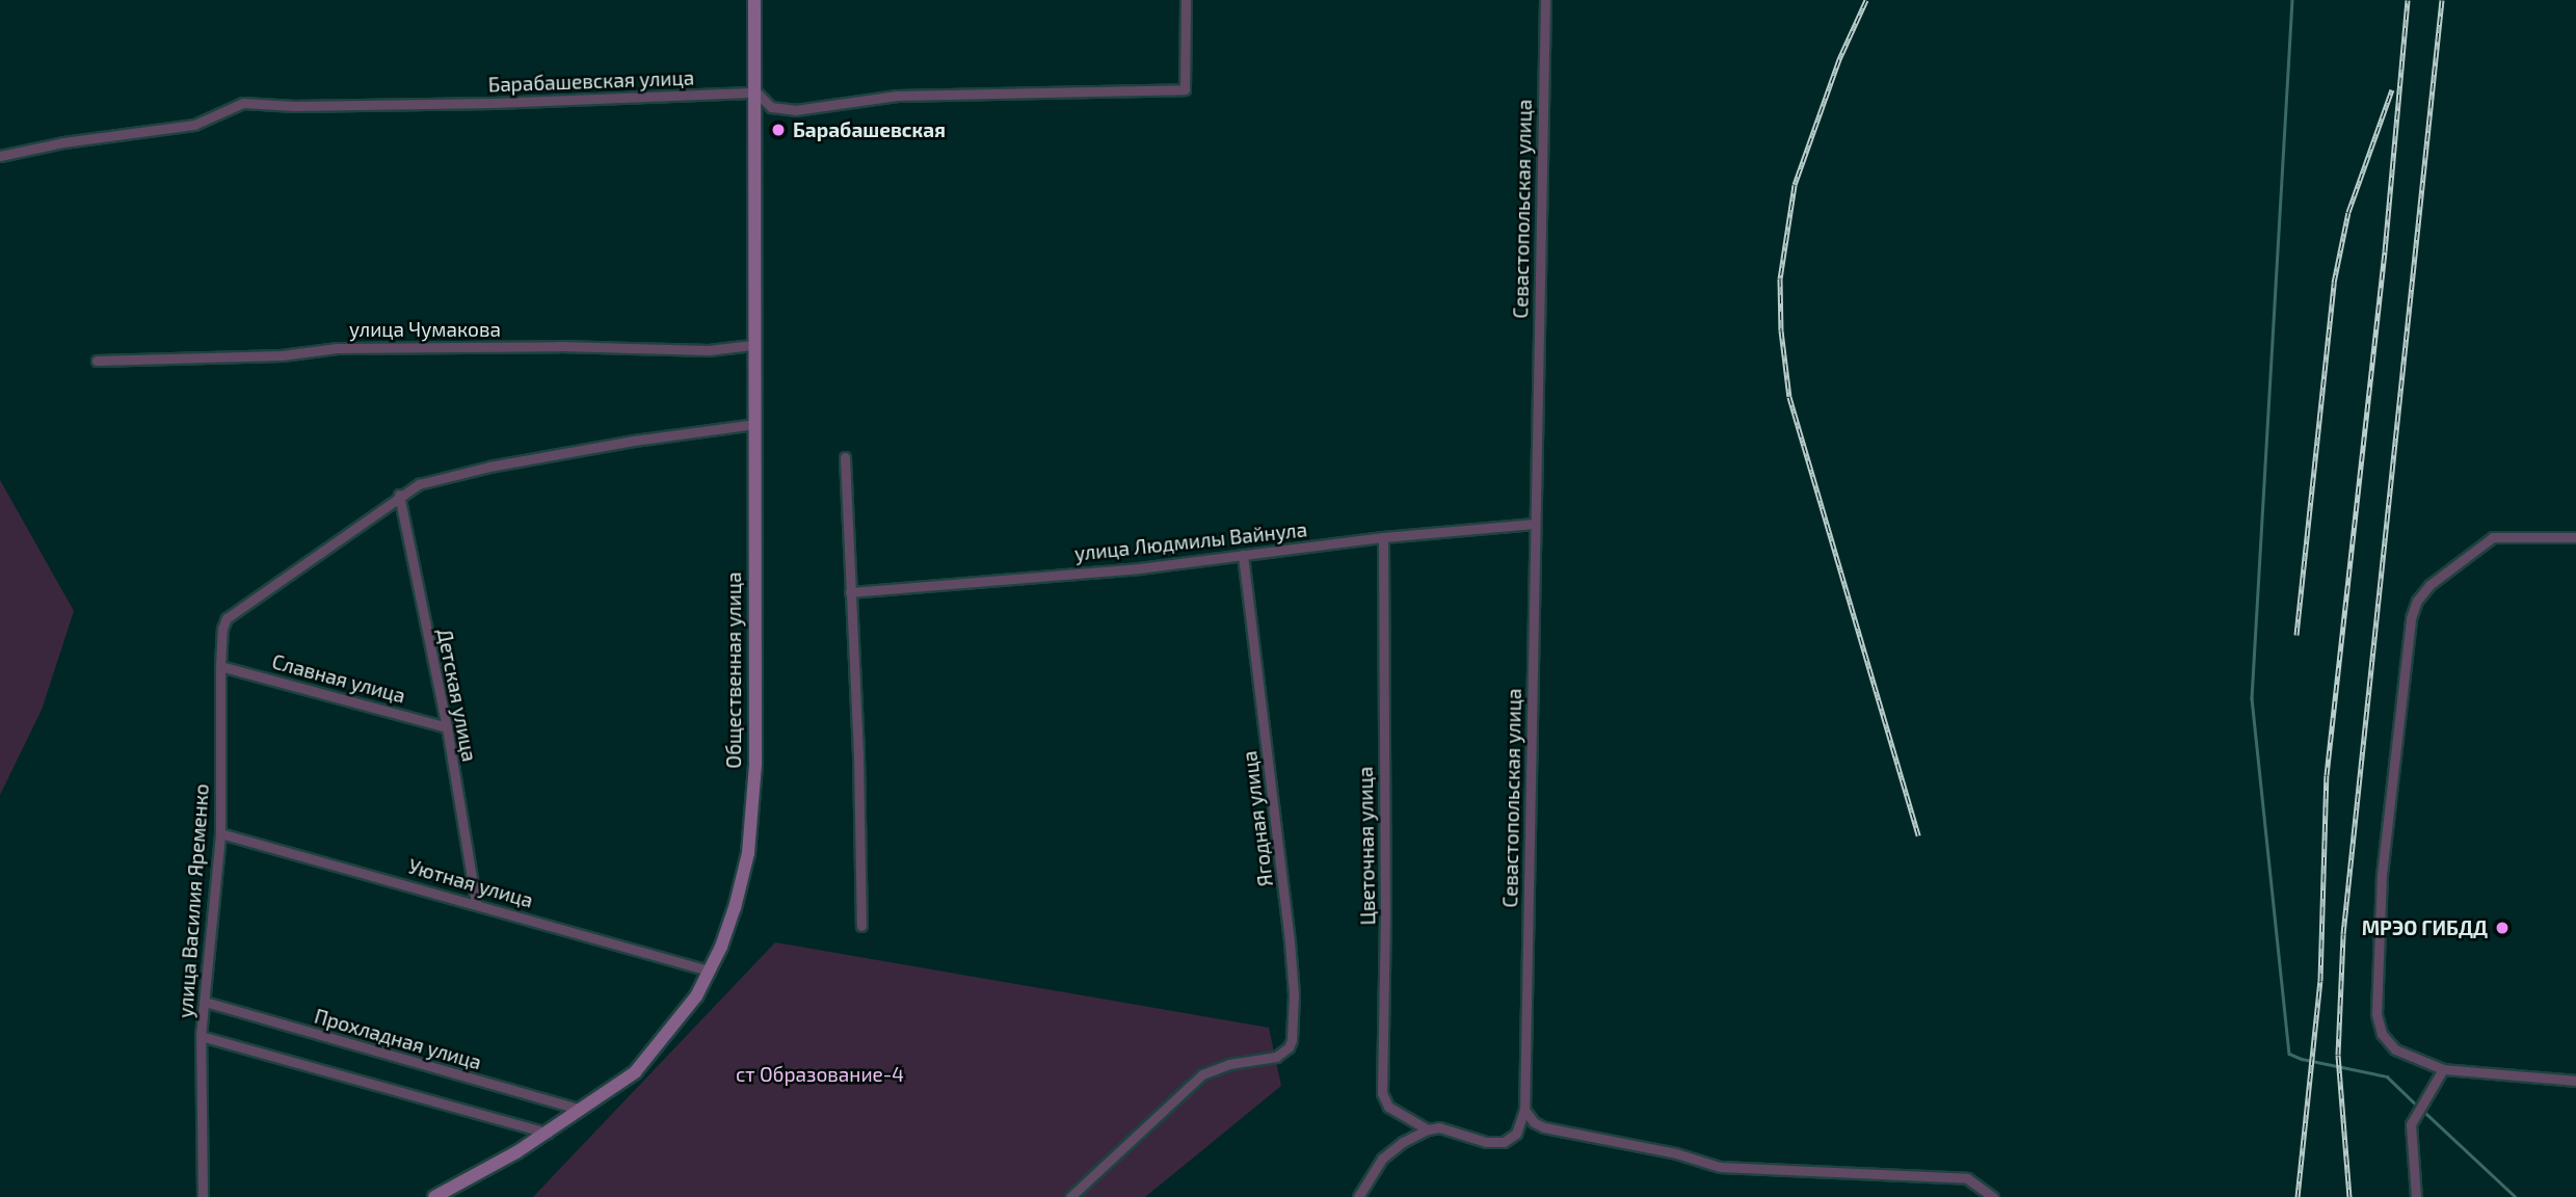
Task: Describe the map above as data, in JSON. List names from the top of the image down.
{
  "streets": {
    "main road": ["Общественная улица"],
    "street": [
      "Барабашевская улица",
      "Севастопольская улица",
      "улица Чумакова",
      "улица Людмилы Вайнула",
      "Славная улица",
      "Детская улица",
      "Ягодная улица",
      "Цветочная улица",
      "Уютная улица",
      "улица Василия Яременко",
      "Прохладная улица"
    ]
  },
  "crossings": [
    ["Барабашевская улица", "Общественная улица"],
    ["Севастопольская улица", "улица Людмилы Вайнула"],
    ["улица Чумакова", "Общественная улица"],
    ["улица Людмилы Вайнула", "Ягодная улица"],
    ["улица Людмилы Вайнула", "Цветочная улица"],
    ["Общественная улица", "Уютная улица"],
    ["Общественная улица", "Прохладная улица"],
    ["Славная улица", "Детская улица"],
    ["Славная улица", "улица Василия Яременко"],
    ["Детская улица", "Уютная улица"],
    ["Детская улица", "улица Василия Яременко"],
    ["Уютная улица", "улица Василия Яременко"],
    ["улица Василия Яременко", "Прохладная улица"]
  ],
  "parks": ["ст Образование-4"],
  "places": ["Барабашевская", "МРЭО ГИБДД"]
}
